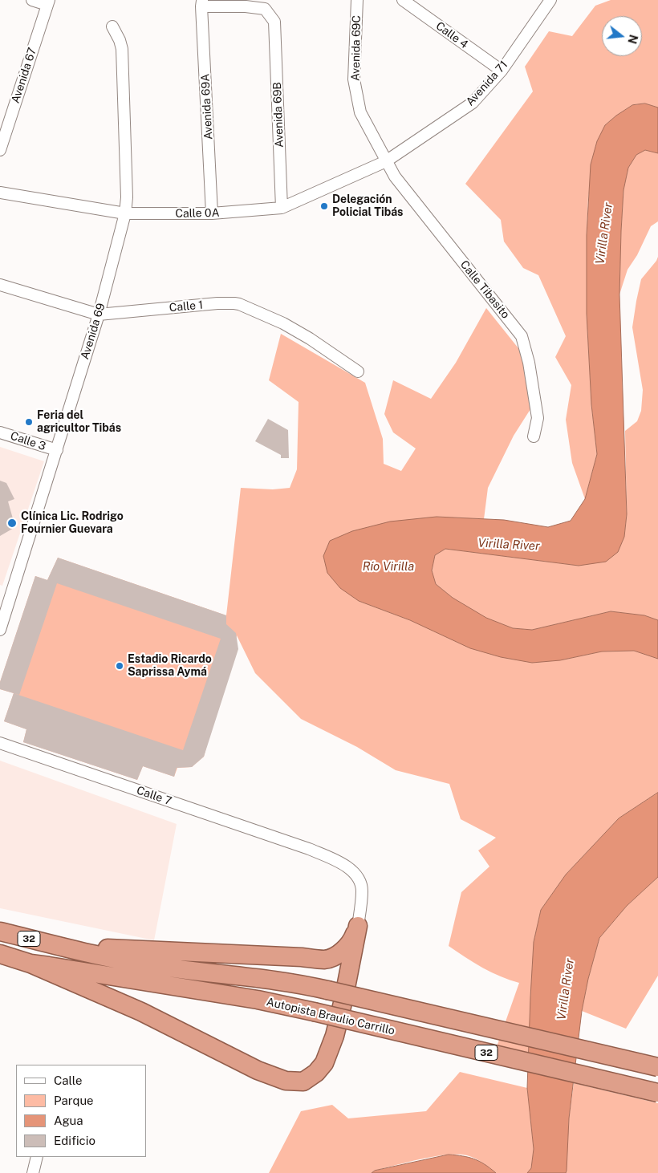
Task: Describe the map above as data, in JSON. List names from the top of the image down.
{
  "streets": {
    "highway": ["32", "Autopista Braulio Carrillo"],
    "street": [
      "Calle 4",
      "Avenida 69C",
      "Avenida 67",
      "Avenida 71",
      "Avenida 69A",
      "Avenida 69B",
      "Calle 0A",
      "Calle Tibasito",
      "Calle 1",
      "Avenida 69",
      "Calle 3",
      "Calle 7"
    ]
  },
  "crossings": [
    ["Calle 4", "Avenida 71"],
    ["Avenida 69C", "Avenida 71"],
    ["Avenida 69C", "Calle 0A"],
    ["Avenida 69C", "Calle Tibasito"],
    ["Avenida 71", "Calle 0A"],
    ["Avenida 71", "Calle Tibasito"],
    ["Avenida 69A", "Avenida 69B"],
    ["Avenida 69A", "Calle 0A"],
    ["Avenida 69B", "Calle 0A"],
    ["Calle 0A", "Calle Tibasito"],
    ["Calle 0A", "Avenida 69"],
    ["Calle 1", "Avenida 69"],
    ["Avenida 69", "Calle 3"]
  ],
  "water": ["Virilla River", "Río Virilla"],
  "places": [
    "Delegación Policial Tibás",
    "Feria del agricultor Tibás",
    "Clínica Lic. Rodrigo Fournier Guevara",
    "Estadio Ricardo Saprissa Aymá"
  ],
  "legend": [
    "Calle",
    "Parque",
    "Agua",
    "Edificio"
  ],
  "north": "right"
}
